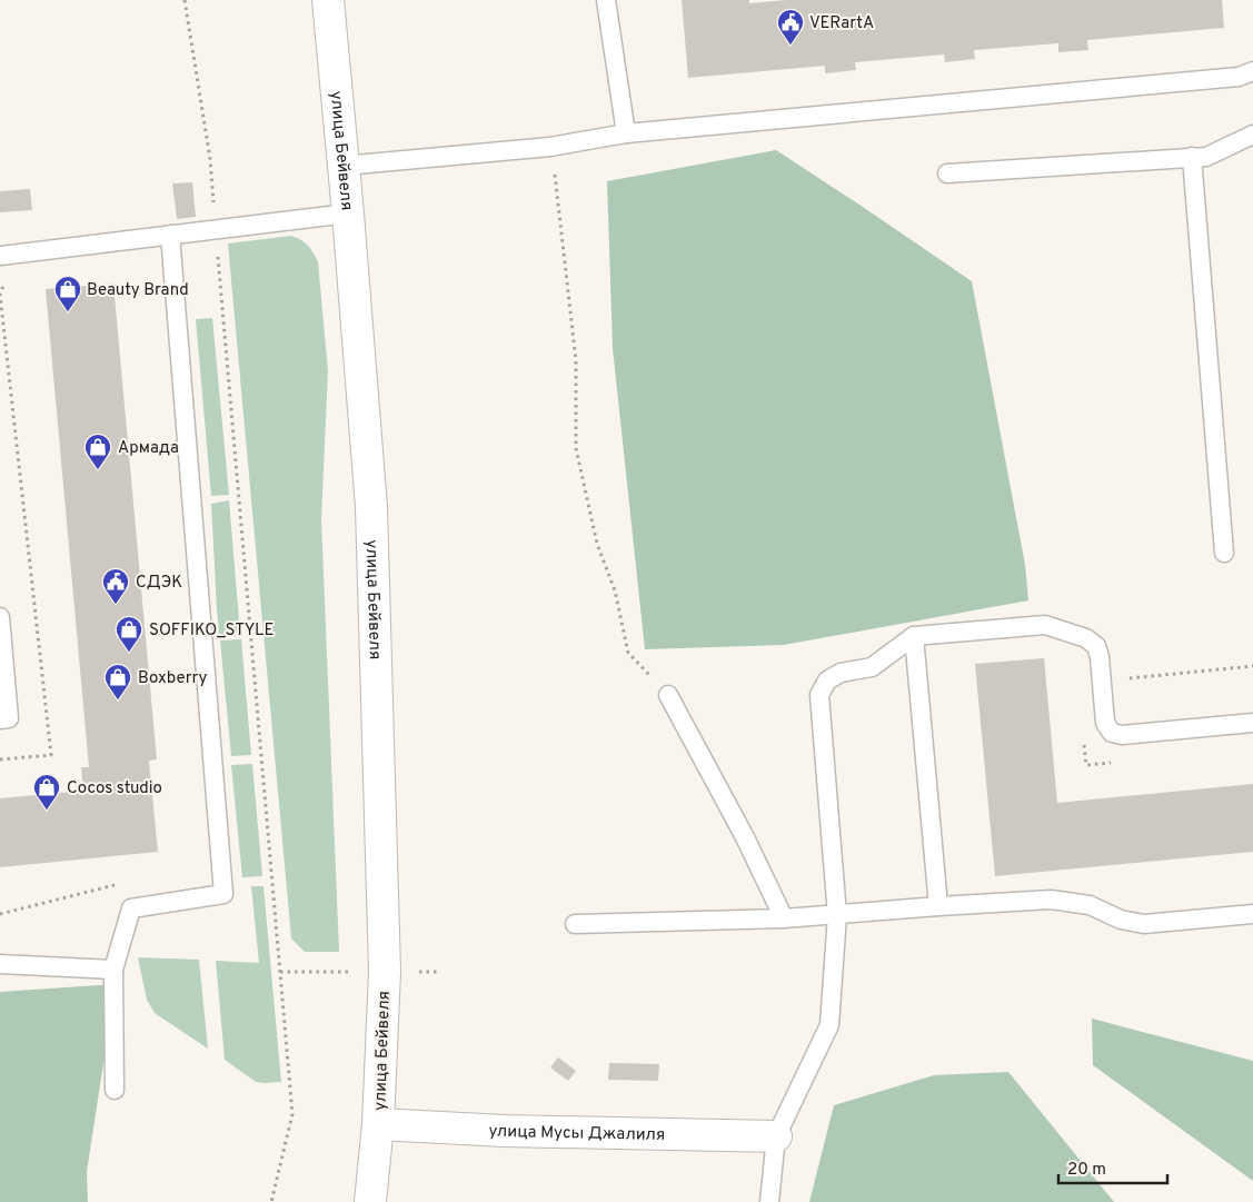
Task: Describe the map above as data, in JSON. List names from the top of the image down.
{
  "streets": {
    "main road": ["улица Бейвеля", "улица Мусы Джалиля"]
  },
  "crossings": [
    ["улица Бейвеля", "улица Мусы Джалиля"]
  ],
  "places": {
    "public building": ["VERartA", "СДЭК"],
    "shop": [
      "Beauty Brand",
      "Армада",
      "SOFFIKO_STYLE",
      "Boxberry",
      "Cocos studio"
    ]
  },
  "scale_bar": "20 m"
}
